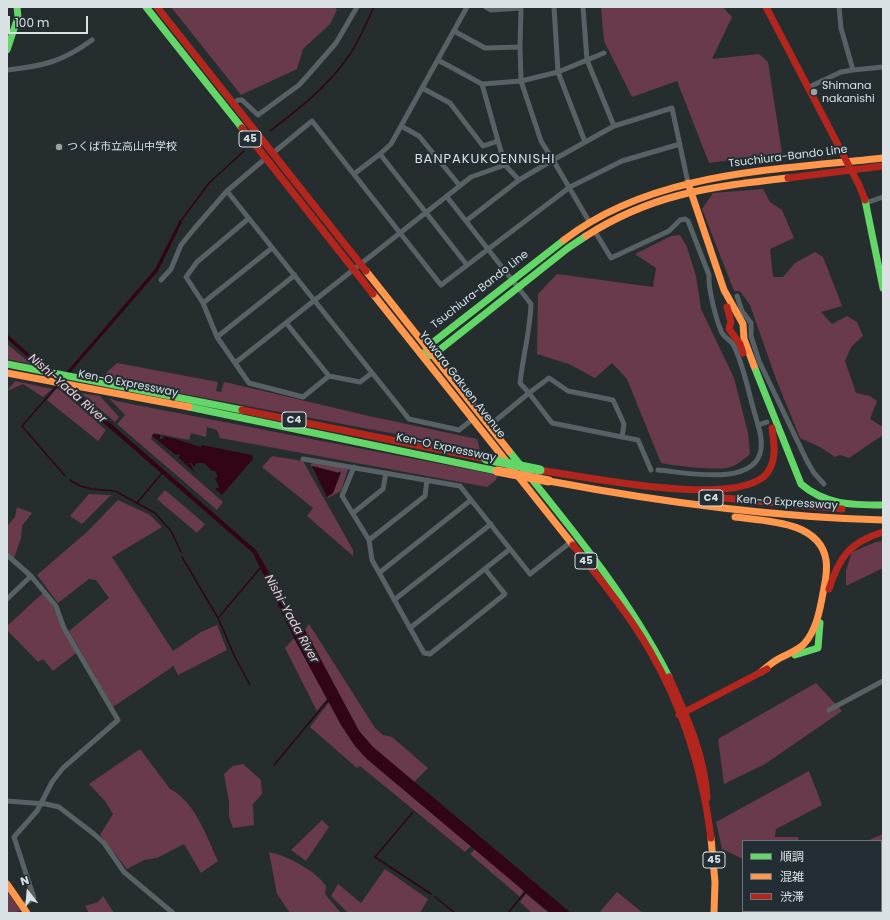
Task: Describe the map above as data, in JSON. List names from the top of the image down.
{
  "streets": {
    "main road": [
      "45",
      "Tsuchiura-Bando Line",
      "Ken-O Expressway",
      "Yawara Gakuen Avenue",
      "C4"
    ]
  },
  "crossings": [
    ["Tsuchiura-Bando Line", "Yawara Gakuen Avenue"]
  ],
  "districts": ["BANPAKUKOENNISHI"],
  "water": ["Nishi-Yada River"],
  "places": ["Shimana nakanishi", "つくば市立高山中学校"],
  "legend": ["順調", "混雑", "渋滞"],
  "scale_bar": "100 m",
  "north": "top"
}
